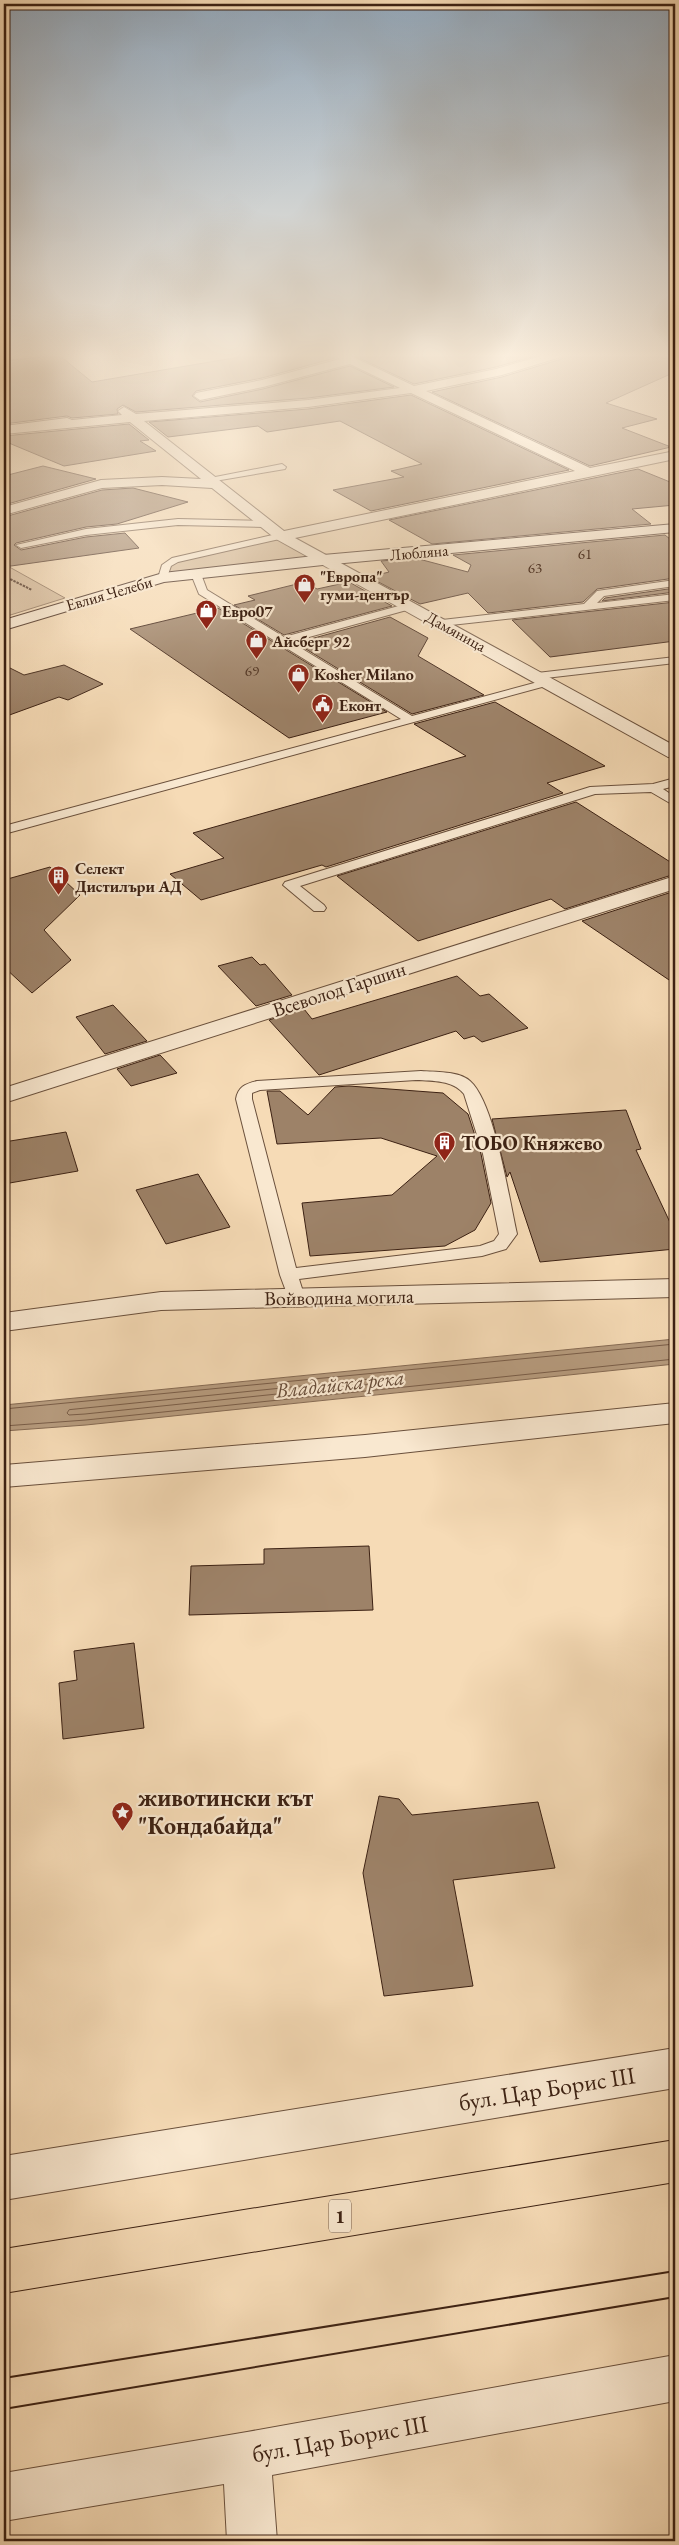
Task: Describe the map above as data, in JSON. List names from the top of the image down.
{
  "streets": {
    "main road": ["1"],
    "street": [
      "Любляна",
      "Евлия Челеби",
      "Дамяница",
      "Всеволод Гаршин",
      "Войводина могила",
      "бул. Цар Борис III"
    ]
  },
  "crossings": [
    ["Любляна", "Евлия Челеби"],
    ["Любляна", "Дамяница"],
    ["Евлия Челеби", "Дамяница"]
  ],
  "water": ["Владайска река"],
  "places": {
    "shop": [
      "\"Европа\" гуми-център",
      "Евро07",
      "Айсберг 92",
      "Kosher Milano"
    ],
    "public building": ["Еконт"],
    "building": ["Селект Дистилъри АД", "ТОБО Княжево"],
    "place": ["животински кът \"Кондабайда\""]
  },
  "house_numbers": ["61", "63", "69"]
}
